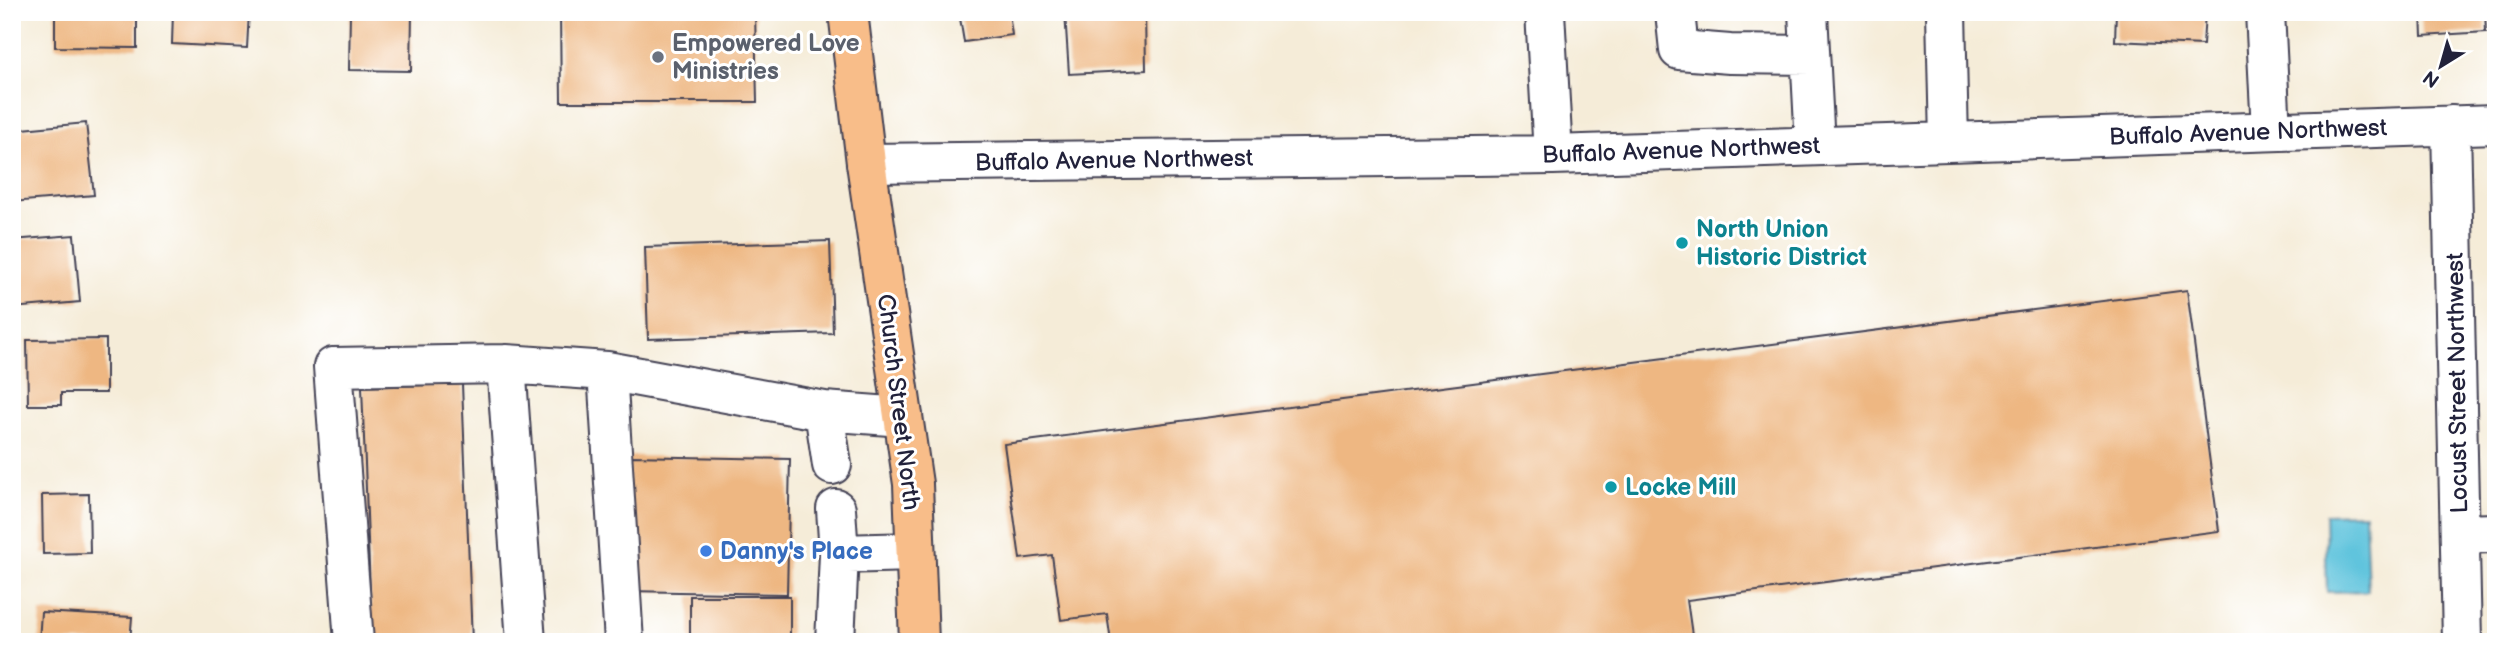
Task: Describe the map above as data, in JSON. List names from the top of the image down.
{
  "streets": {
    "main road": ["Church Street North"],
    "street": ["Buffalo Avenue Northwest", "Locust Street Northwest"]
  },
  "crossings": [
    ["Buffalo Avenue Northwest", "Locust Street Northwest"],
    ["Buffalo Avenue Northwest", "Church Street North"]
  ],
  "places": [
    "Empowered Love Ministries",
    "North Union Historic District",
    "Locke Mill",
    "Danny's Place"
  ],
  "north": "bottom left"
}
